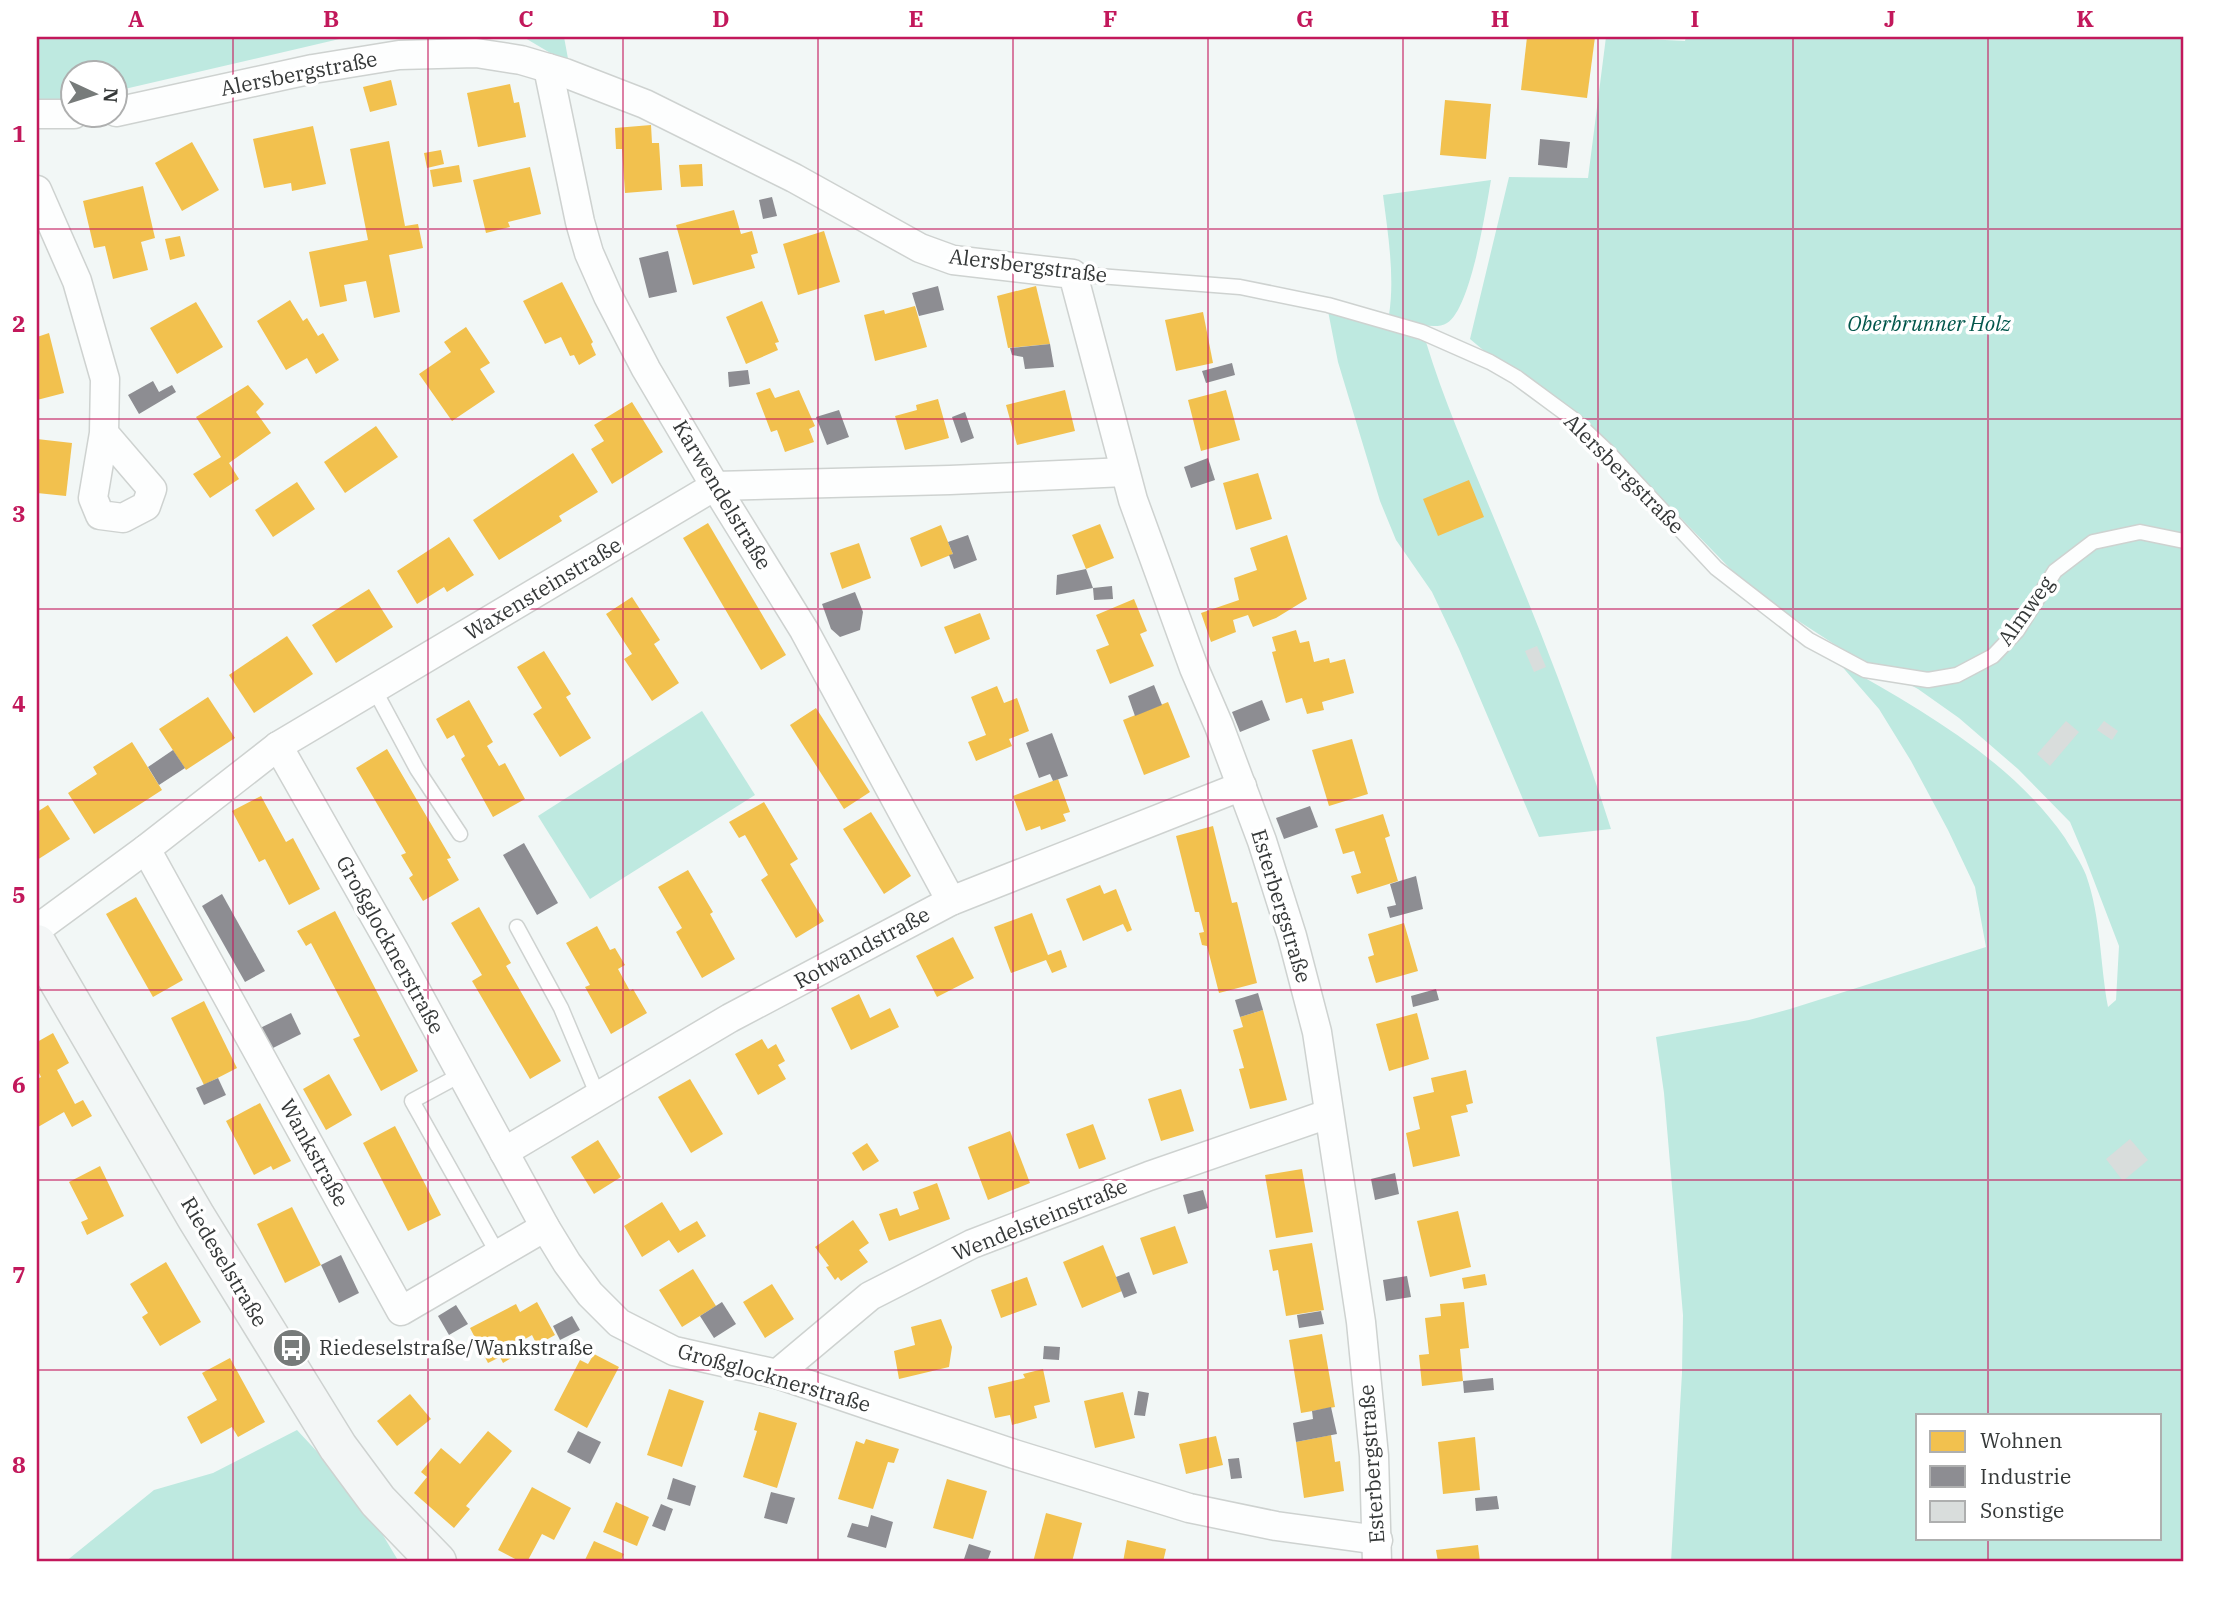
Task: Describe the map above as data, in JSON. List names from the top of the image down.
{
  "streets": {
    "street": [
      "Alersbergstraße",
      "Karwendelstraße",
      "Waxensteinstraße",
      "Esterbergstraße",
      "Großglocknerstraße",
      "Rotwandstraße",
      "Wankstraße",
      "Wendelsteinstraße",
      "Riedeselstraße"
    ],
    "lane": ["Almweg"]
  },
  "crossings": [
    ["Alersbergstraße", "Karwendelstraße"],
    ["Alersbergstraße", "Almweg"],
    ["Alersbergstraße", "Esterbergstraße"],
    ["Karwendelstraße", "Waxensteinstraße"],
    ["Karwendelstraße", "Rotwandstraße"],
    ["Waxensteinstraße", "Esterbergstraße"],
    ["Waxensteinstraße", "Großglocknerstraße"],
    ["Waxensteinstraße", "Wankstraße"],
    ["Esterbergstraße", "Großglocknerstraße"],
    ["Esterbergstraße", "Rotwandstraße"],
    ["Esterbergstraße", "Wendelsteinstraße"],
    ["Großglocknerstraße", "Rotwandstraße"],
    ["Großglocknerstraße", "Wankstraße"],
    ["Großglocknerstraße", "Wendelsteinstraße"]
  ],
  "parks": ["Oberbrunner Holz"],
  "places": {
    "bus stop": ["Riedeselstraße/Wankstraße"]
  },
  "legend": ["Wohnen", "Industrie", "Sonstige"],
  "north": "right",
  "grid": {
    "columns": [
      "A",
      "B",
      "C",
      "D",
      "E",
      "F",
      "G",
      "H",
      "I",
      "J",
      "K"
    ],
    "rows": [
      "1",
      "2",
      "3",
      "4",
      "5",
      "6",
      "7",
      "8"
    ]
  }
}
